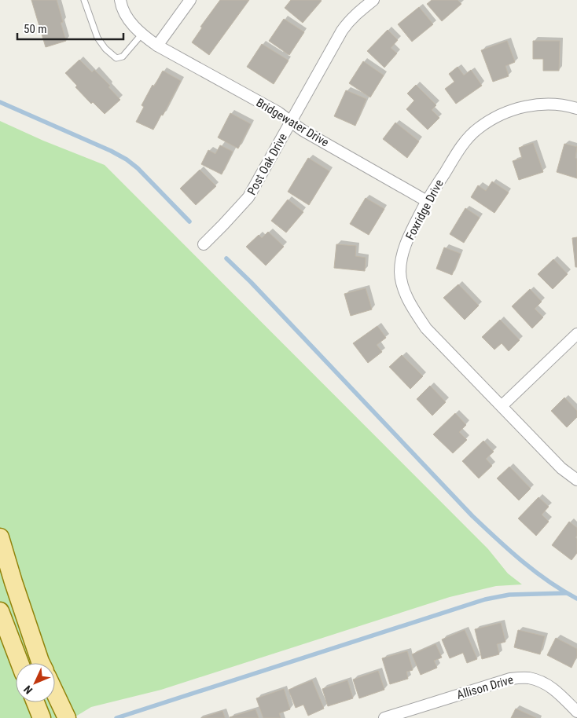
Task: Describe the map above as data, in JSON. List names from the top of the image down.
{
  "streets": {
    "street": [
      "Bridgewater Drive",
      "Post Oak Drive",
      "Foxridge Drive",
      "Allison Drive"
    ]
  },
  "crossings": [
    ["Bridgewater Drive", "Post Oak Drive"],
    ["Bridgewater Drive", "Foxridge Drive"]
  ],
  "scale_bar": "50 m",
  "north": "bottom left"
}
